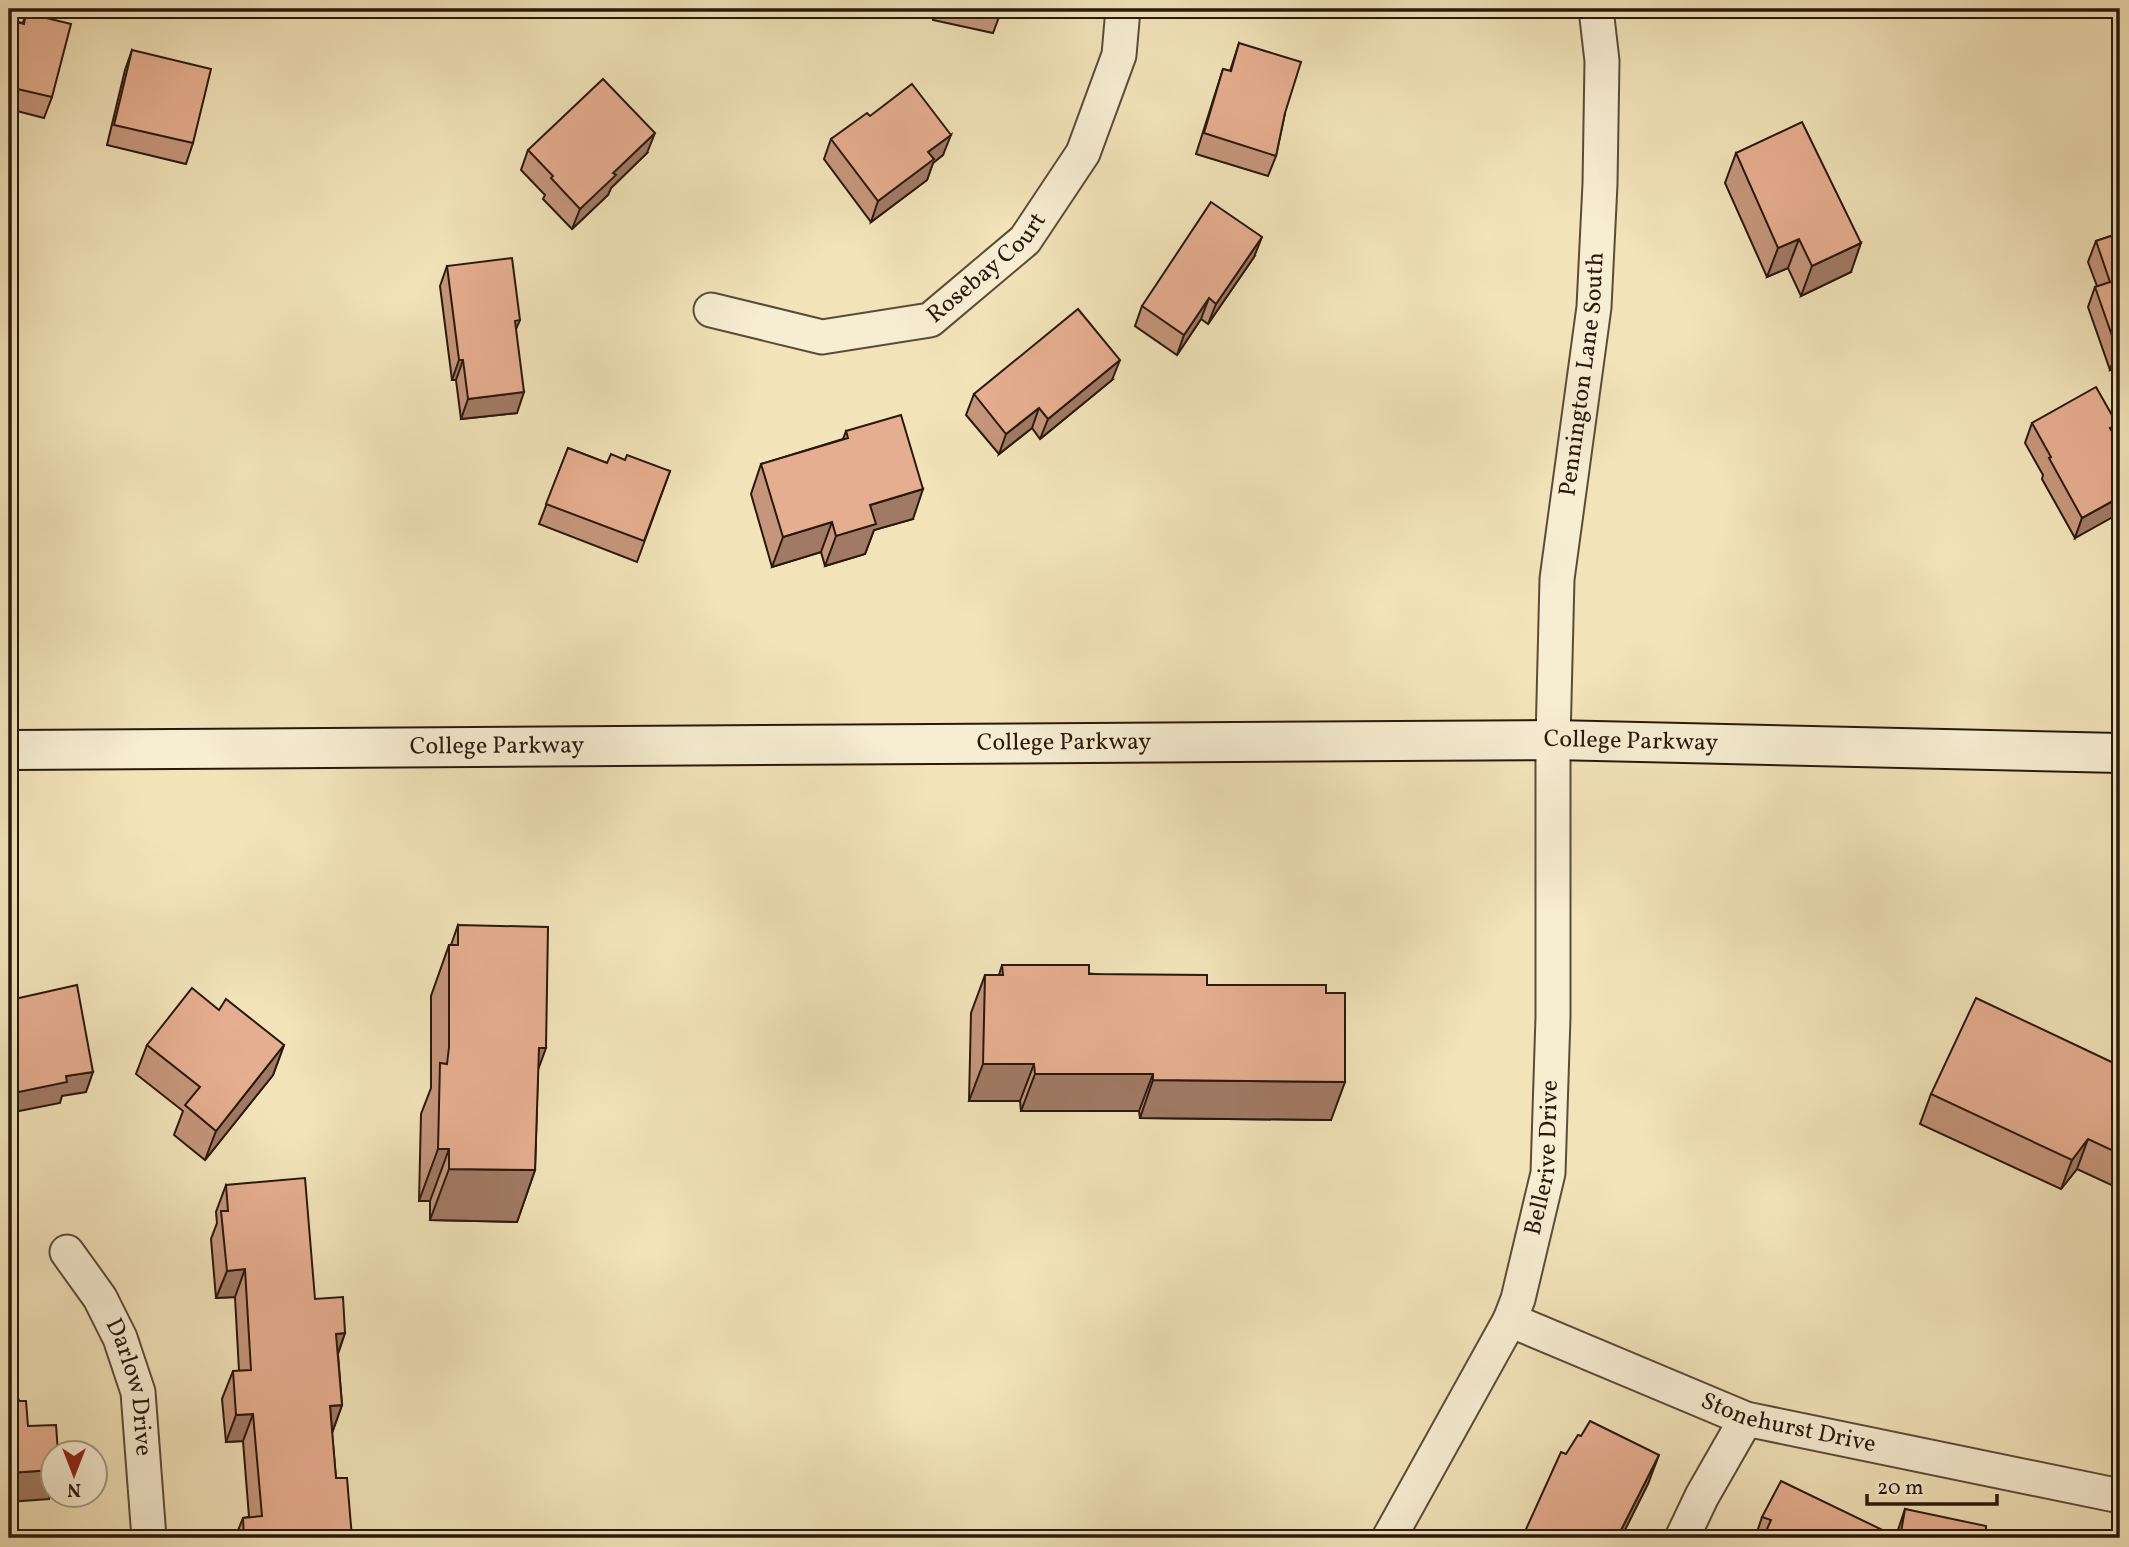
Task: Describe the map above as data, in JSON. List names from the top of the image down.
{
  "streets": {
    "main road": ["College Parkway"],
    "street": [
      "Rosebay Court",
      "Pennington Lane South",
      "Bellerive Drive",
      "Darlow Drive",
      "Stonehurst Drive"
    ]
  },
  "crossings": [
    ["Pennington Lane South", "College Parkway"],
    ["Pennington Lane South", "Bellerive Drive"],
    ["College Parkway", "Bellerive Drive"],
    ["Bellerive Drive", "Stonehurst Drive"]
  ],
  "scale_bar": "20 m",
  "north": "bottom"
}
